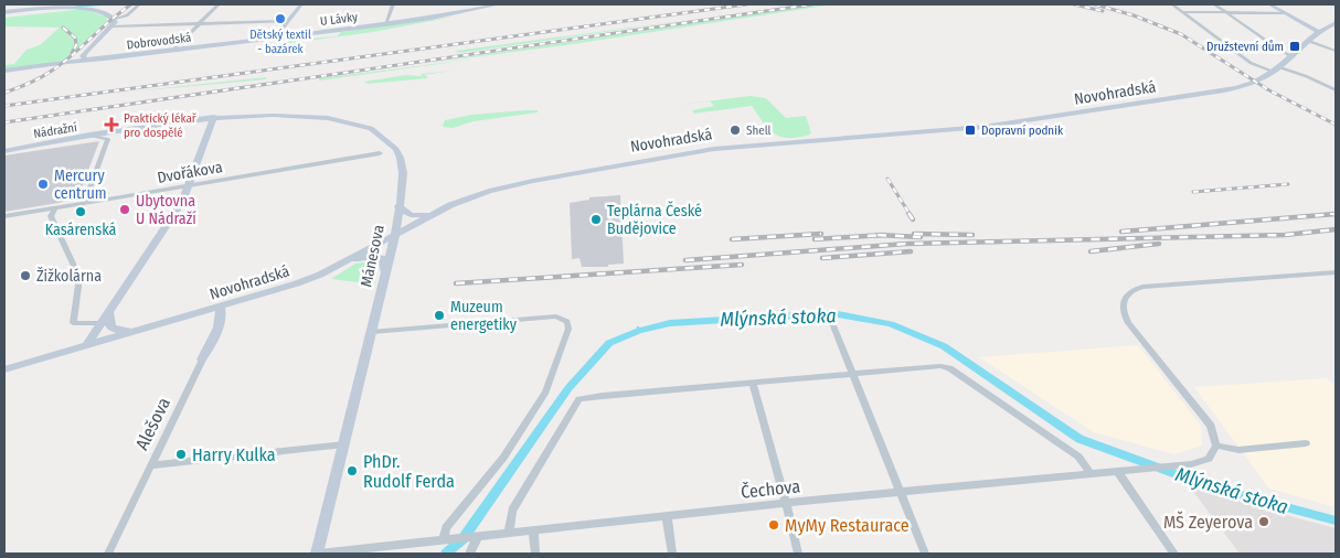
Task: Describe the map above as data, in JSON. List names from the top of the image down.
{
  "streets": {
    "main road": [
      "U Lávky",
      "Dobrovodská",
      "Novohradská",
      "Nádražní",
      "Mánesova",
      "Alešova"
    ],
    "street": ["Dvořákova", "Čechova"]
  },
  "crossings": [
    ["U Lávky", "Dobrovodská"],
    ["Novohradská", "Mánesova"],
    ["Novohradská", "Alešova"],
    ["Nádražní", "Mánesova"],
    ["Mánesova", "Čechova"]
  ],
  "water": ["Mlýnská stoka"],
  "places": {
    "other": [
      "Dětský textil - bazárek",
      "Shell",
      "Mercury centrum",
      "Ubytovna U Nádraží",
      "Kasárenská",
      "Teplárna České Budějovice",
      "Žižkolárna",
      "Muzeum energetiky",
      "Harry Kulka",
      "PhDr. Rudolf Ferda",
      "MŠ Zeyerova",
      "MyMy Restaurace"
    ],
    "transit": ["Družstevní dům", "Dopravní podnik"],
    "health": ["Praktický lékař pro dospělé"]
  }
}
